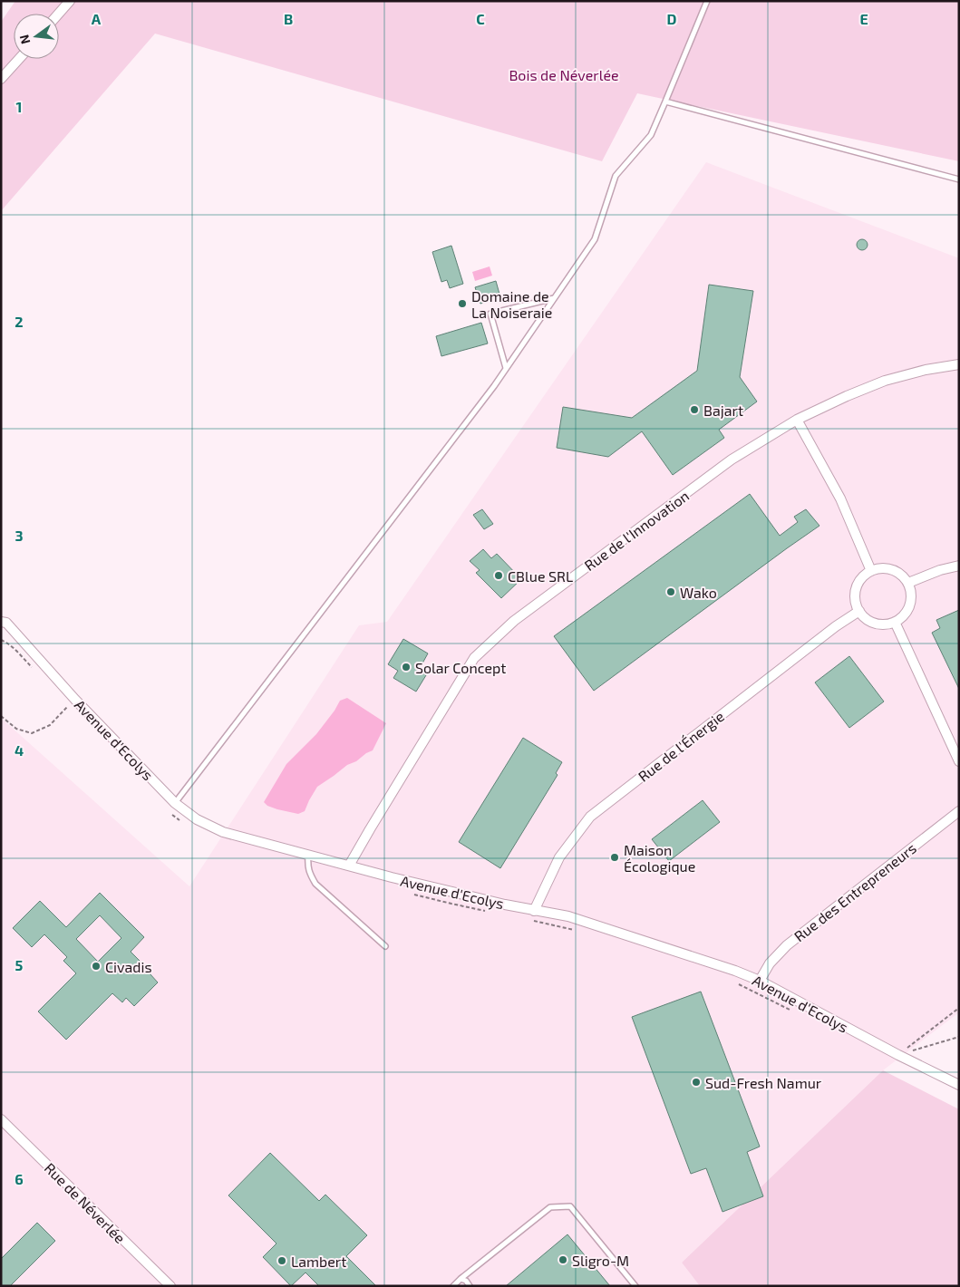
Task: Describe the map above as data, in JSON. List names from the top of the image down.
{
  "streets": {
    "street": [
      "Rue de l'Innovation",
      "Avenue d'Ecolys",
      "Rue de l'Énergie",
      "Rue des Entrepreneurs",
      "Rue de Néverlée"
    ]
  },
  "crossings": [
    ["Rue de l'Innovation", "Avenue d'Ecolys"],
    ["Avenue d'Ecolys", "Rue de l'Énergie"],
    ["Avenue d'Ecolys", "Rue des Entrepreneurs"]
  ],
  "parks": ["Bois de Néverlée"],
  "places": [
    "Domaine de La Noiseraie",
    "Bajart",
    "CBlue SRL",
    "Wako",
    "Solar Concept",
    "Maison Écologique",
    "Civadis",
    "Sud-Fresh Namur",
    "Sligro-M",
    "Lambert"
  ],
  "north": "left",
  "grid": {
    "columns": [
      "A",
      "B",
      "C",
      "D",
      "E"
    ],
    "rows": [
      "1",
      "2",
      "3",
      "4",
      "5",
      "6"
    ]
  }
}
